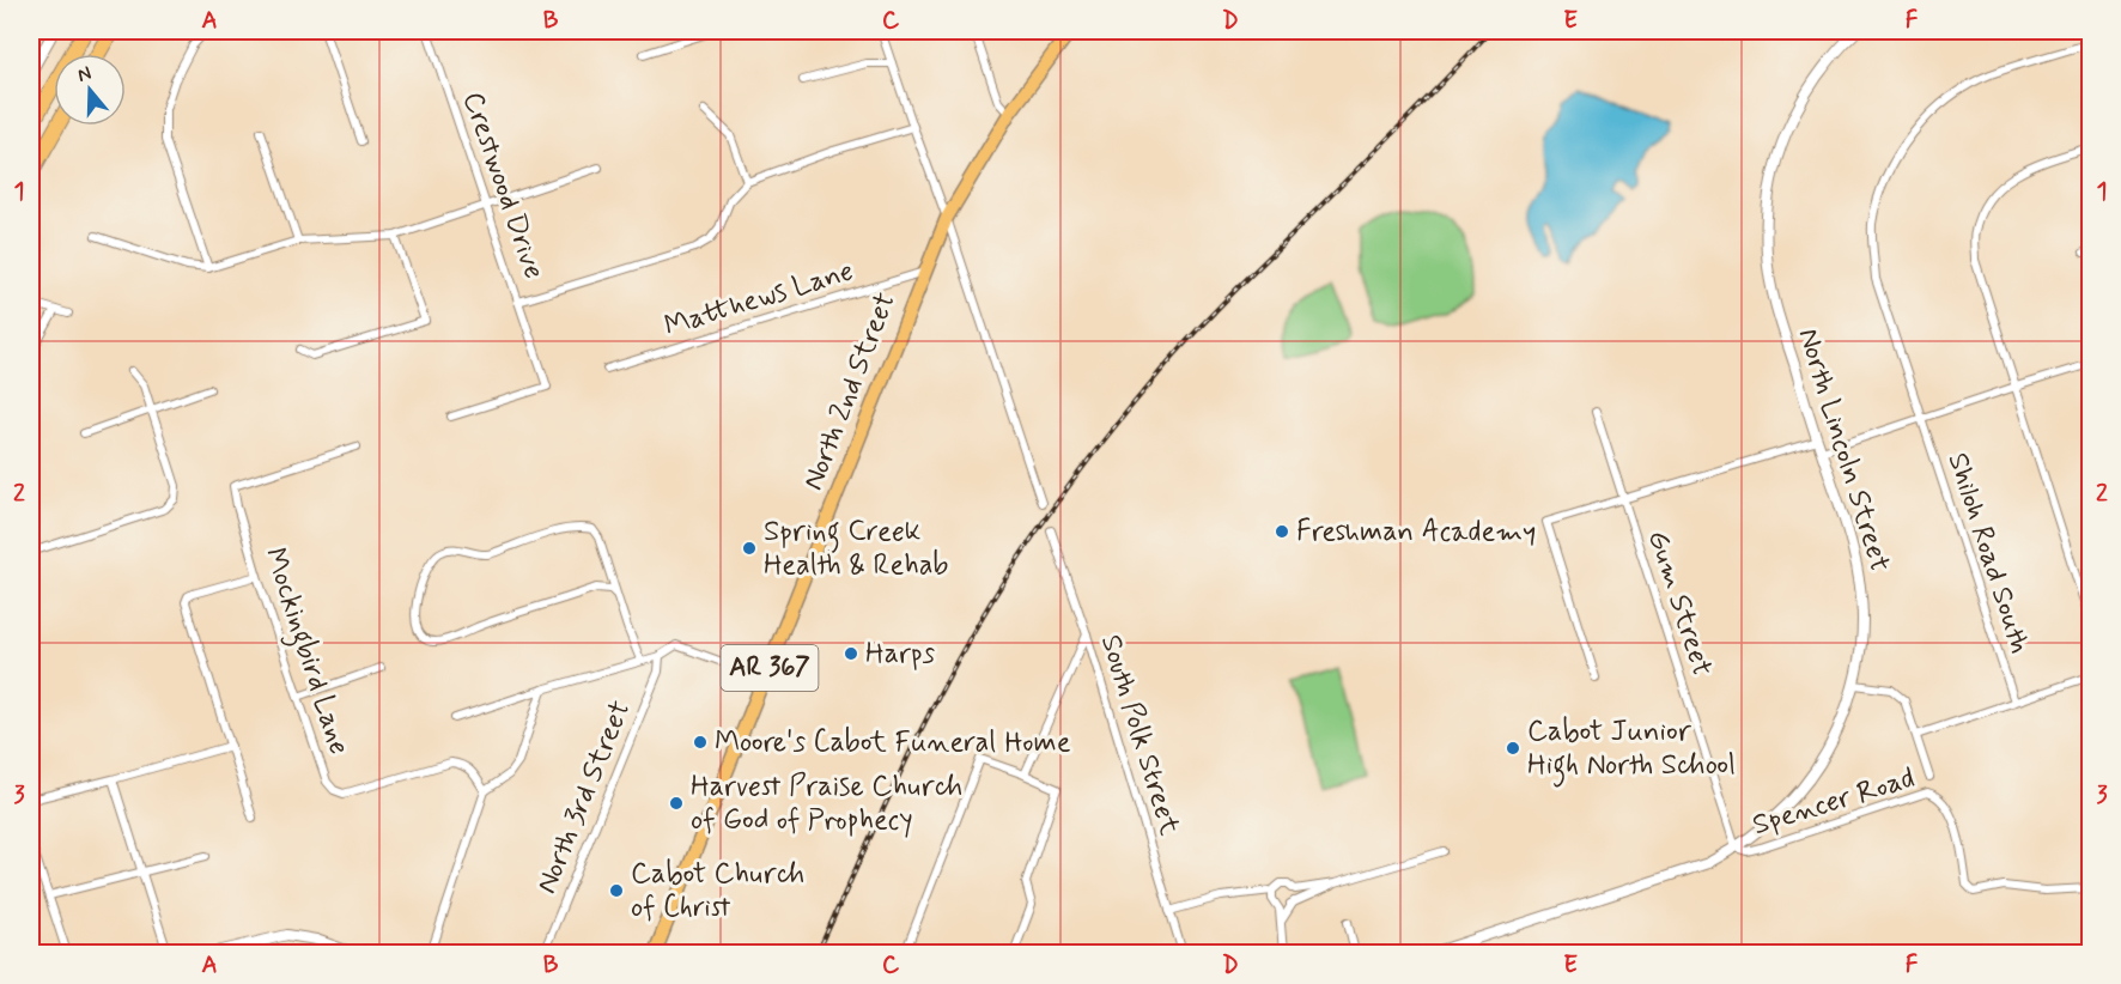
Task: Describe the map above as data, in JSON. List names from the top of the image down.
{
  "streets": {
    "main road": ["North 2nd Street", "AR 367"],
    "street": [
      "Crestwood Drive",
      "Matthews Lane",
      "North Lincoln Street",
      "Shiloh Road South",
      "Gum Street",
      "Mockingbird Lane",
      "South Polk Street",
      "North 3rd Street",
      "Spencer Road"
    ]
  },
  "crossings": [
    ["Matthews Lane", "North 2nd Street"],
    ["North Lincoln Street", "Gum Street"],
    ["North Lincoln Street", "Spencer Road"],
    ["Gum Street", "Spencer Road"]
  ],
  "places": [
    "Freshman Academy",
    "Spring Creek Health & Rehab",
    "Harps",
    "Moore's Cabot Funeral Home",
    "Cabot Junior High North School",
    "Harvest Praise Church of God of Prophecy",
    "Cabot Church of Christ"
  ],
  "north": "top",
  "grid": {
    "columns": [
      "A",
      "B",
      "C",
      "D",
      "E",
      "F"
    ],
    "rows": ["1", "2", "3"]
  }
}
